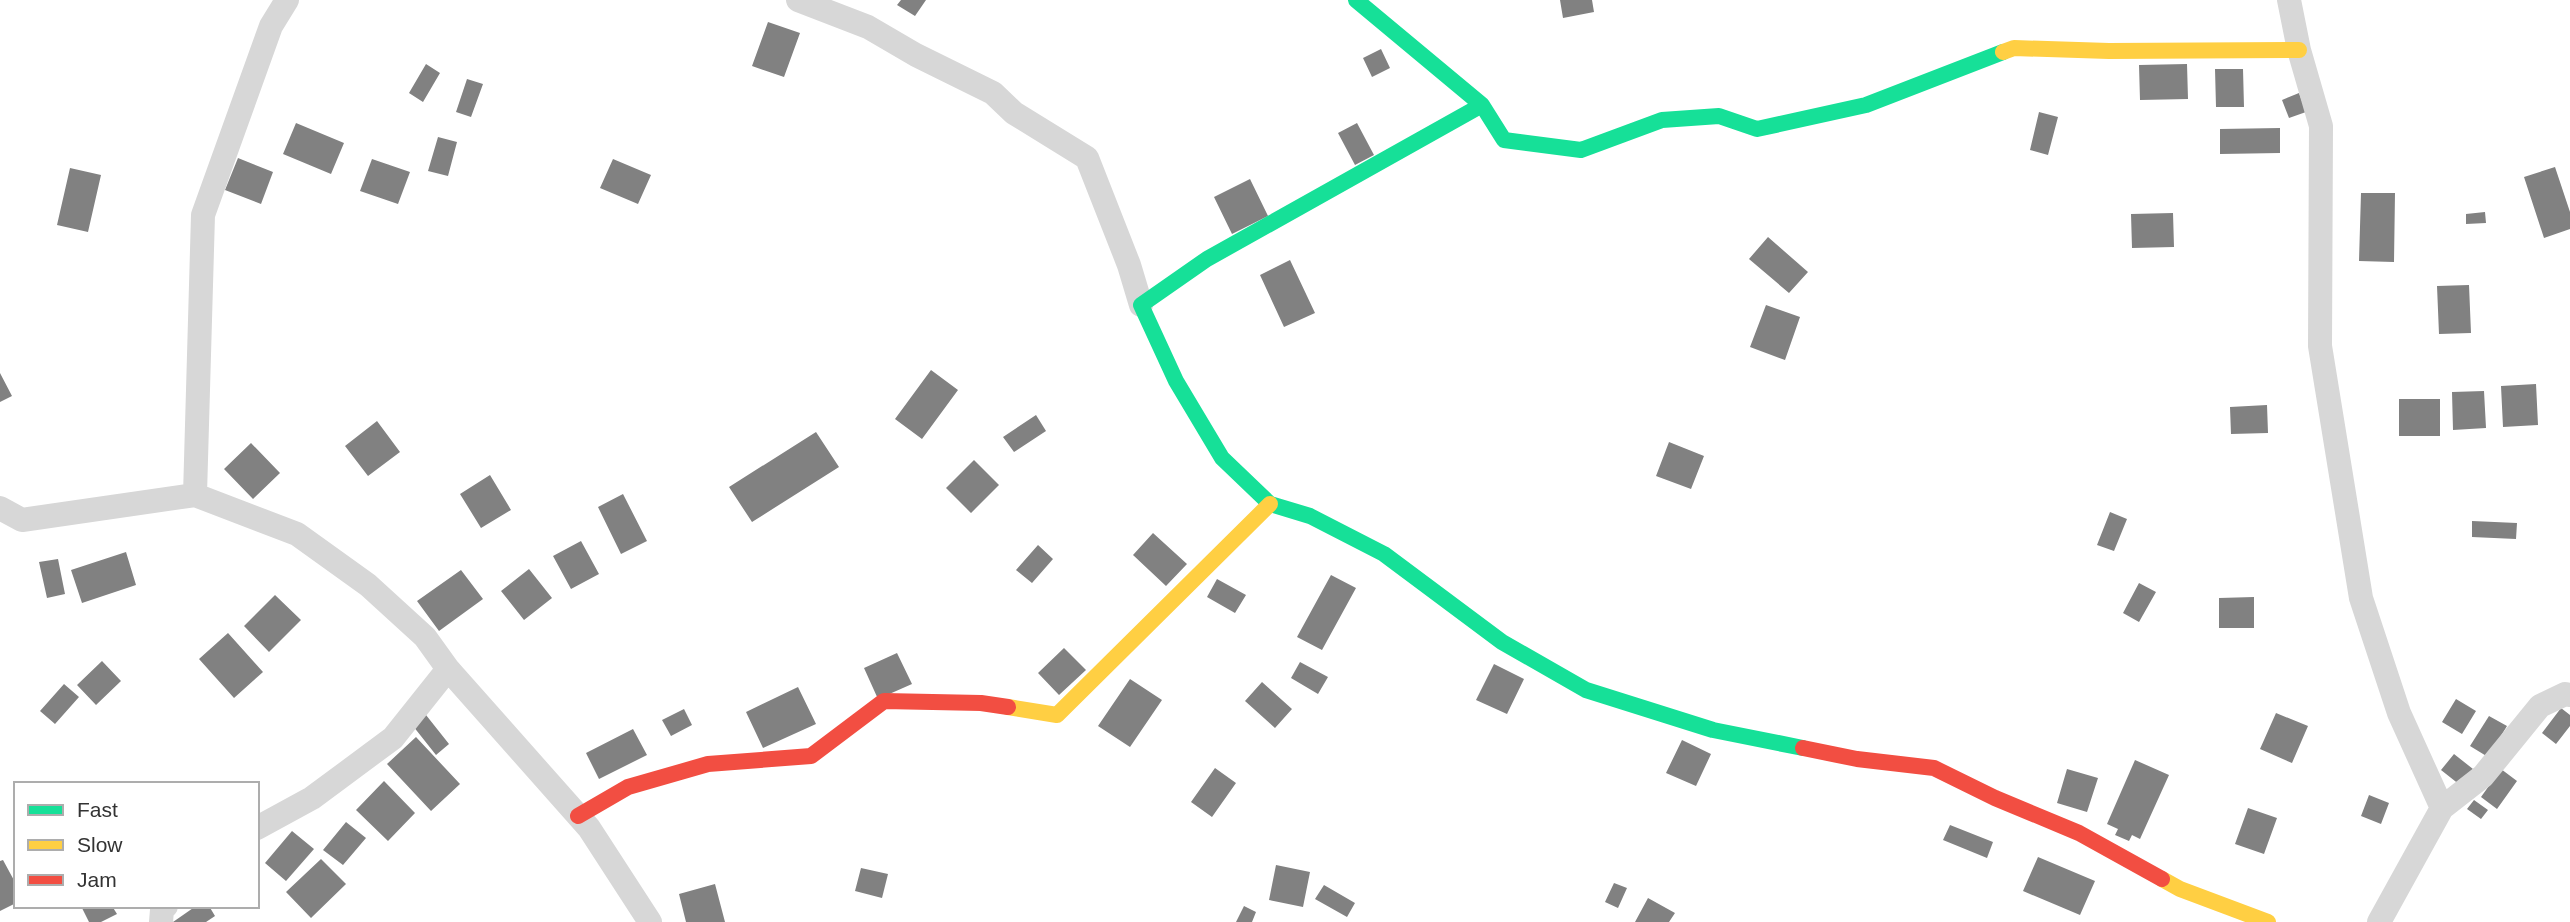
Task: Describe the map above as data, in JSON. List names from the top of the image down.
{
  "legend": ["Fast", "Slow", "Jam"]
}
